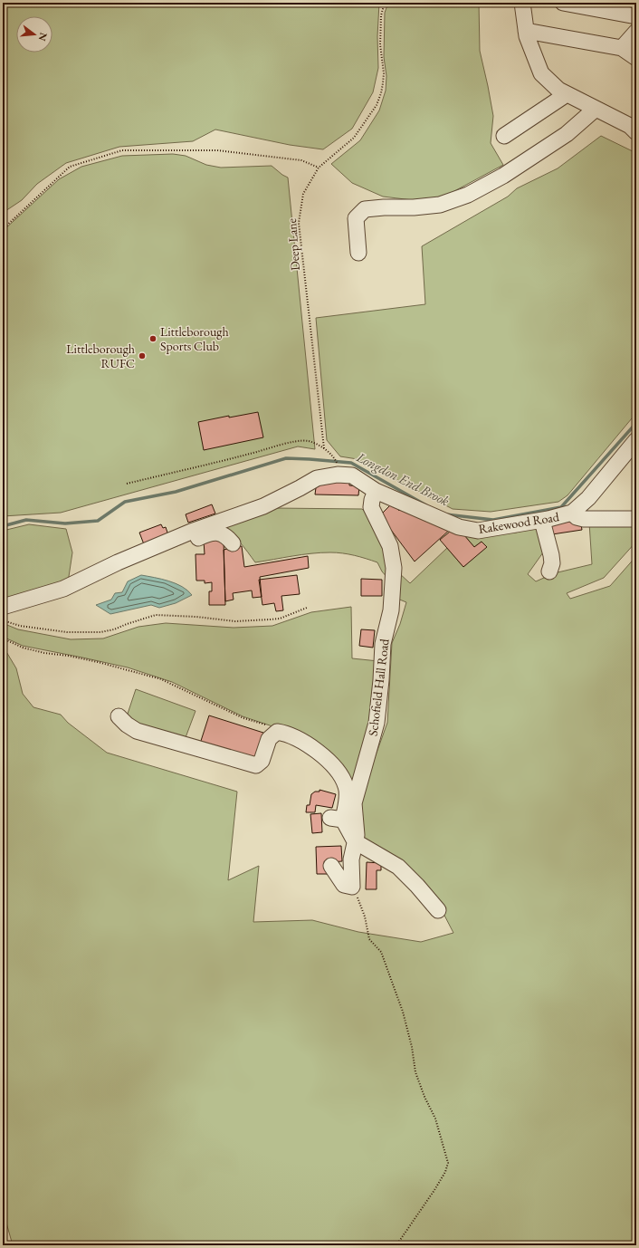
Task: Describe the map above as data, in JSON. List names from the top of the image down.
{
  "streets": {
    "street": ["Rakewood Road", "Schofield Hall Road"],
    "path": ["Deep Lane"]
  },
  "crossings": [
    ["Rakewood Road", "Schofield Hall Road"]
  ],
  "water": ["Longdon End Brook"],
  "places": ["Littleborough Sports Club", "Littleborough RUFC"],
  "north": "right"
}
